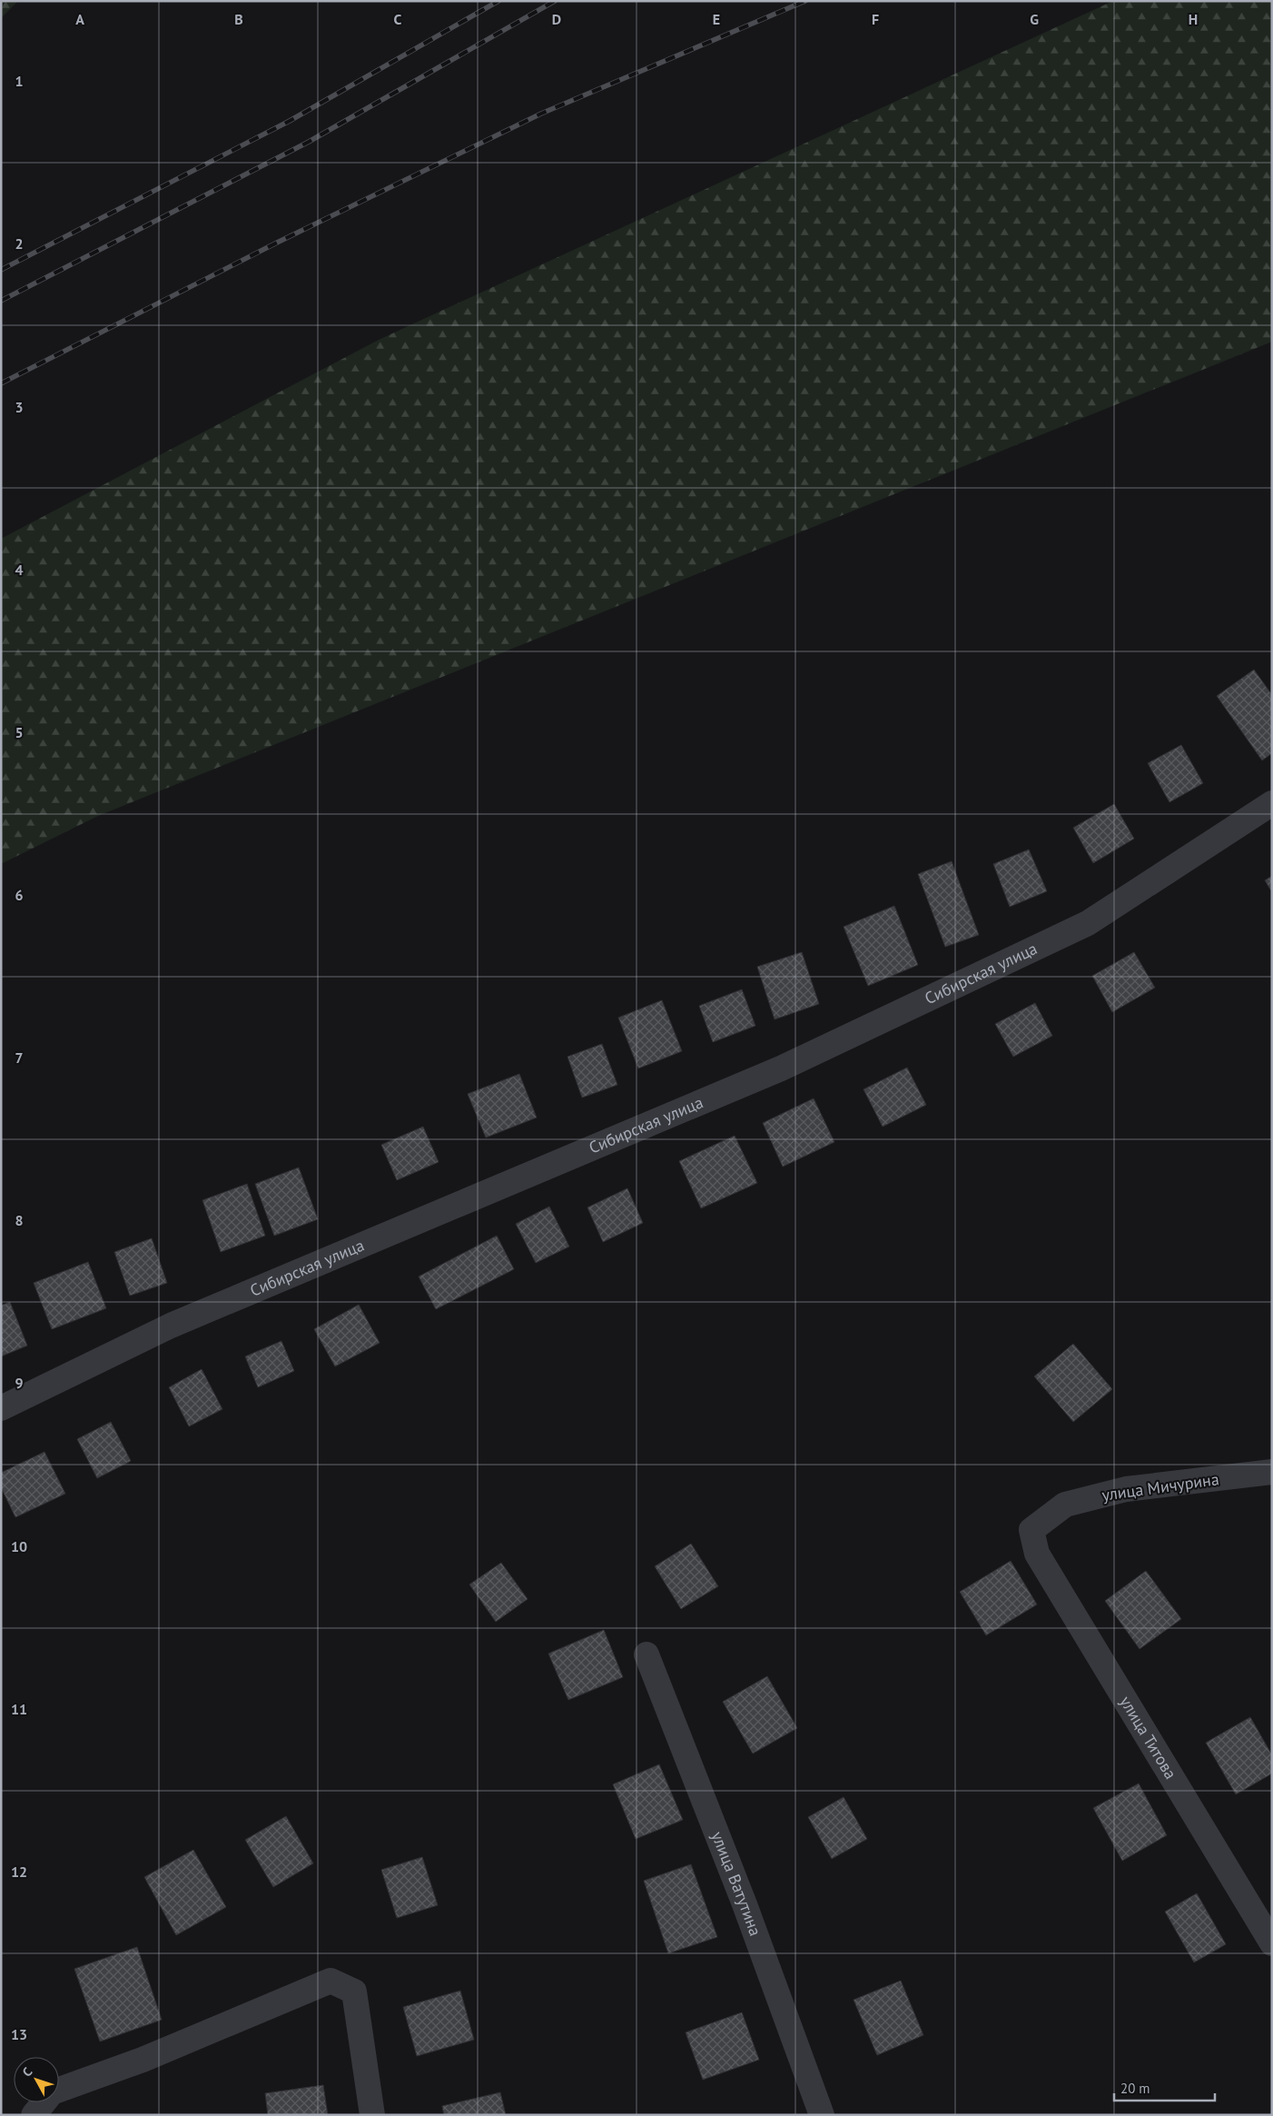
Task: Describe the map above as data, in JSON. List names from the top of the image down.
{
  "streets": {
    "street": [
      "Сибирская улица",
      "улица Мичурина",
      "улица Титова",
      "улица Ватутина"
    ]
  },
  "crossings": [
    ["улица Мичурина", "улица Титова"]
  ],
  "scale_bar": "20 m",
  "north": "top left",
  "grid": {
    "columns": [
      "A",
      "B",
      "C",
      "D",
      "E",
      "F",
      "G",
      "H"
    ],
    "rows": [
      "1",
      "2",
      "3",
      "4",
      "5",
      "6",
      "7",
      "8",
      "9",
      "10",
      "11",
      "12",
      "13"
    ]
  }
}
